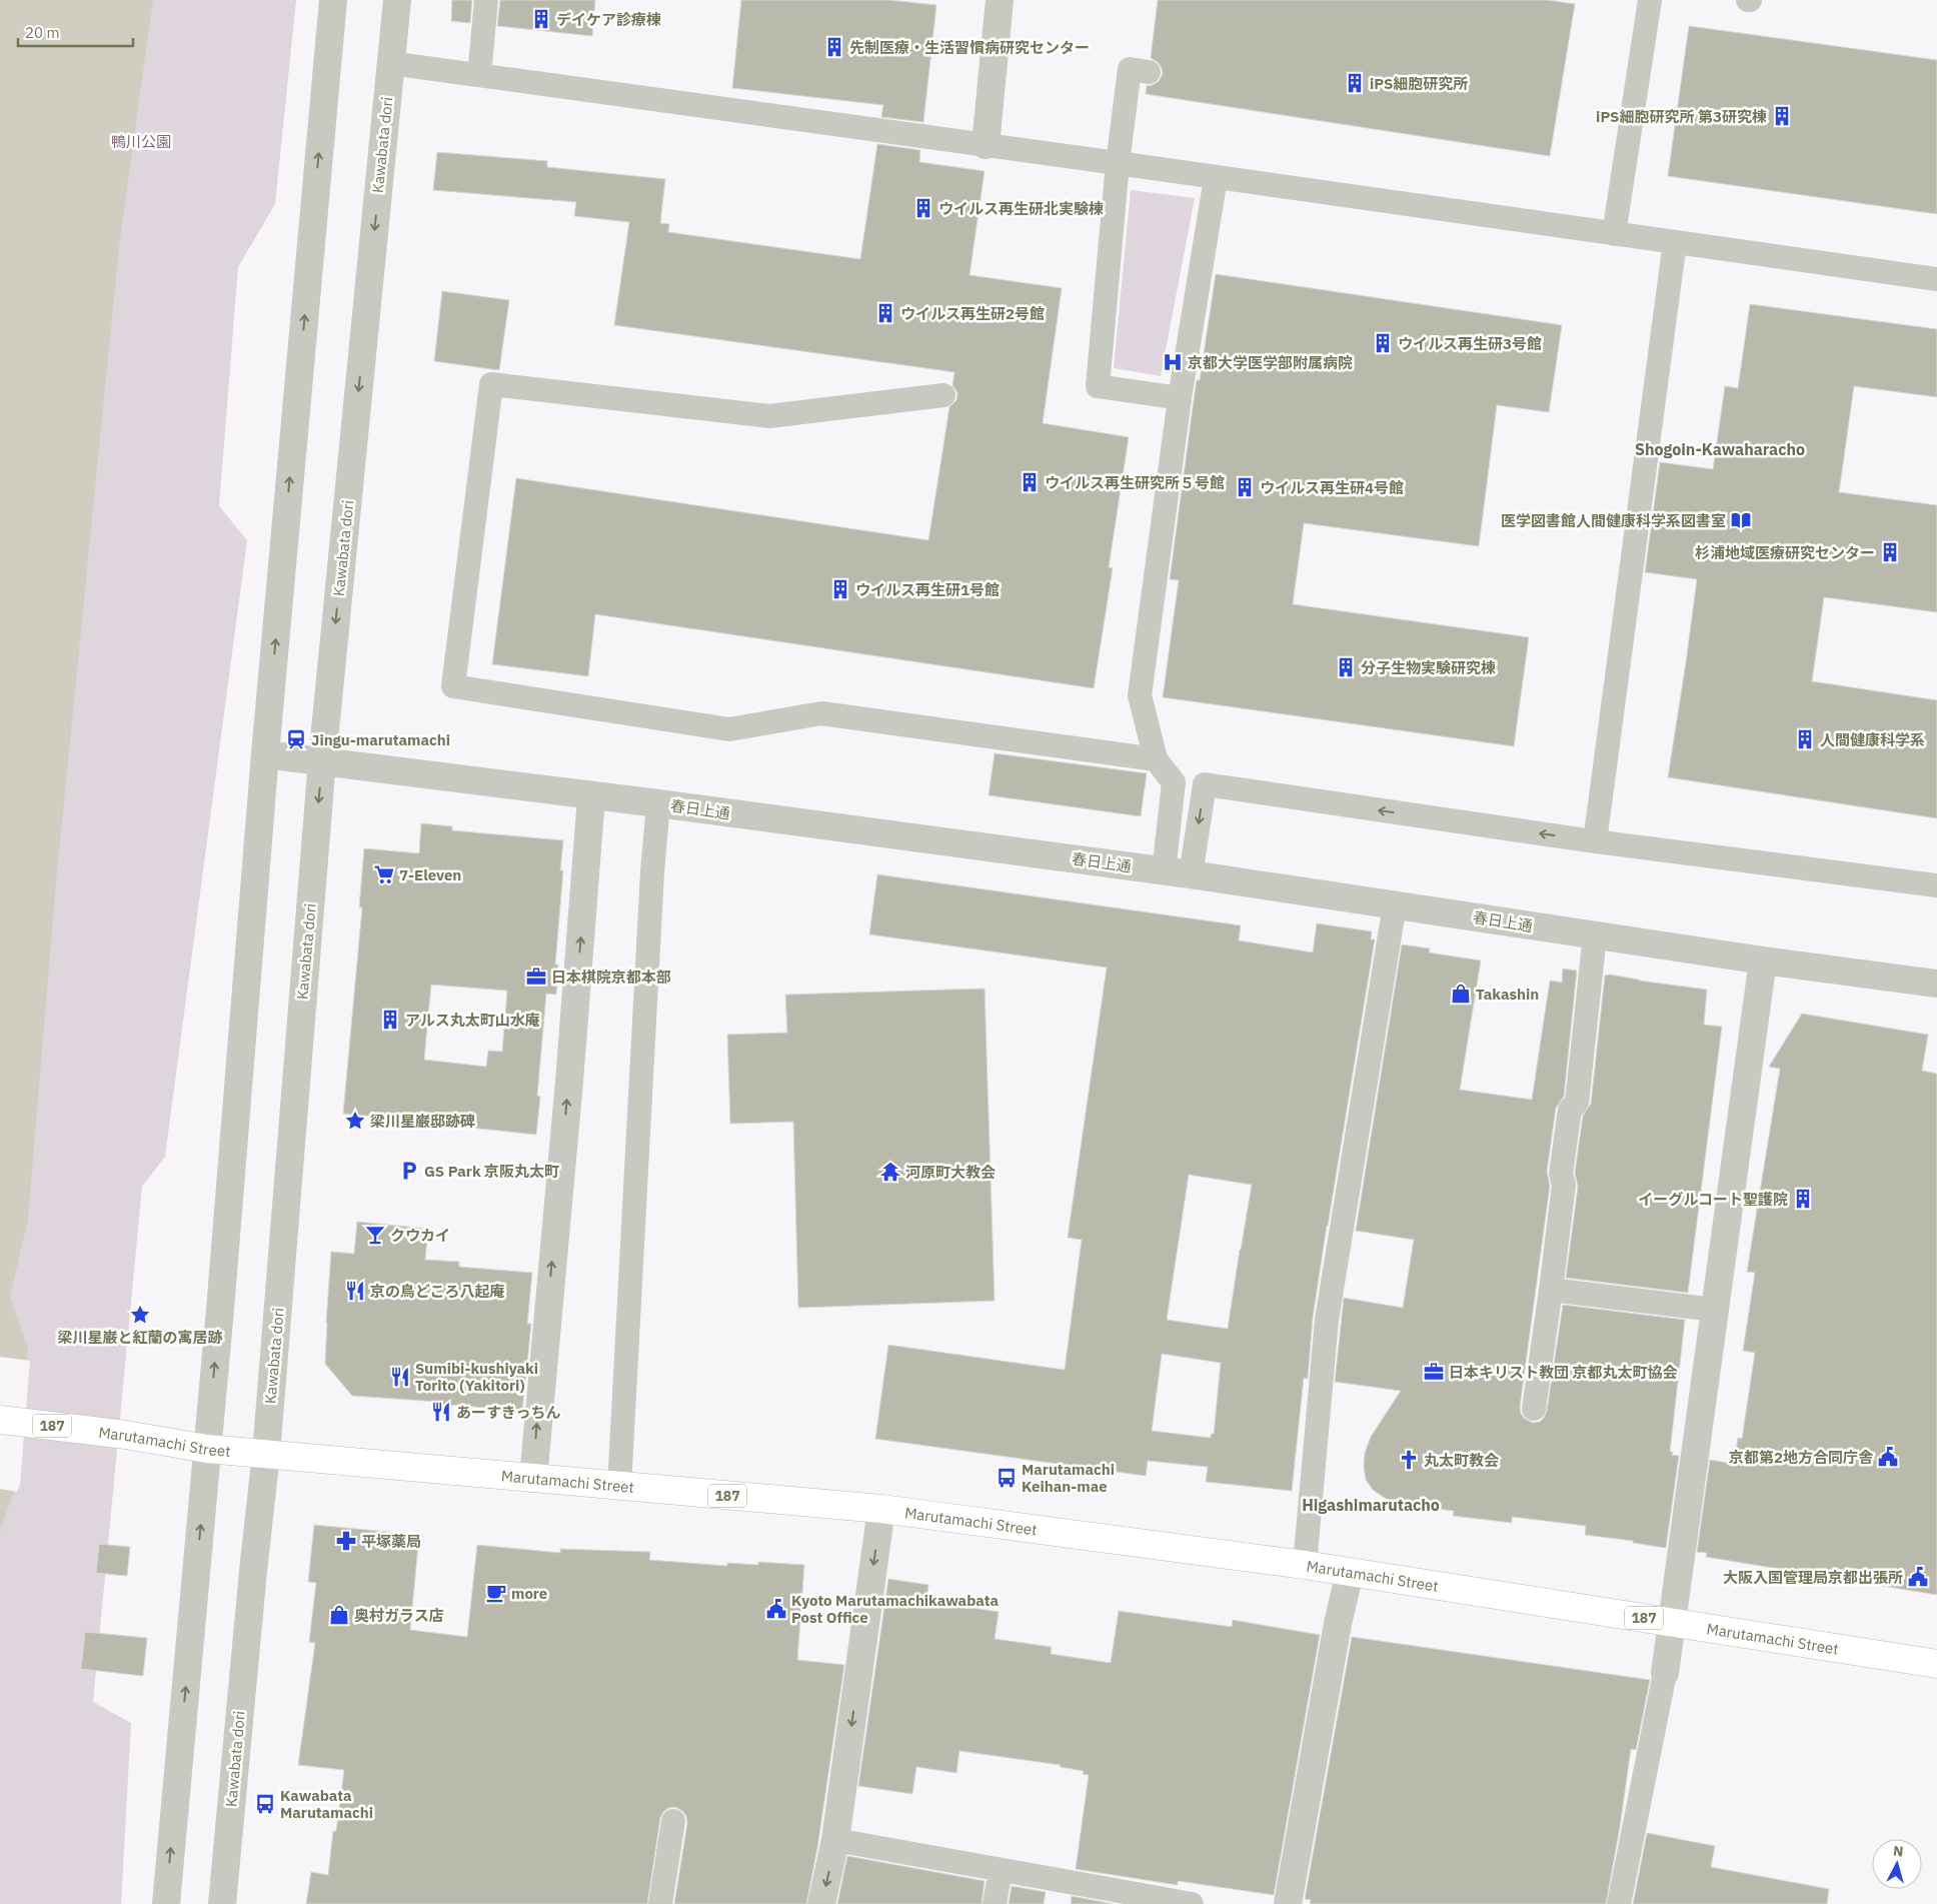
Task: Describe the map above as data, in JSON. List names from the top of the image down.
{
  "streets": {
    "main road": ["187", "Marutamachi Street"],
    "street": ["Kawabata dori", "春日上通"]
  },
  "crossings": [
    ["Kawabata dori", "春日上通"],
    ["Kawabata dori", "Marutamachi Street"]
  ],
  "districts": ["Shogoin-Kawaharacho", "Higashimarutacho"],
  "parks": ["鴨川公園"],
  "places": {
    "building": [
      "デイケア診療棟",
      "先制医療・生活習慣病研究センター",
      "iPS細胞研究所",
      "iPS細胞研究所 第3研究棟",
      "ウイルス再生研北実験棟",
      "ウイルス再生研2号館",
      "ウイルス再生研3号館",
      "ウイルス再生研究所５号館",
      "ウイルス再生研4号館",
      "杉浦地域医療研究センター",
      "ウイルス再生研1号館",
      "分子生物実験研究棟",
      "人間健康科学系",
      "アルス丸太町山水庵",
      "イーグルコート聖護院"
    ],
    "hospital": ["京都大学医学部附属病院"],
    "library": ["医学図書館人間健康科学系図書室"],
    "station": ["Jingu-marutamachi"],
    "supermarket": ["7-Eleven"],
    "office": ["日本棋院京都本部", "日本キリスト教団 京都丸太町協会"],
    "shop": ["Takashin", "奥村ガラス店"],
    "place": ["梁川星巌邸跡碑", "梁川星巌と紅蘭の寓居跡"],
    "parking": ["GS Park 京阪丸太町"],
    "temple": ["河原町大教会"],
    "bar": ["クウカイ"],
    "restaurant": ["京の鳥どころ八起庵", "Sumibi-kushiyaki Torito (Yakitori)", "あーすきっちん"],
    "public building": ["京都第2地方合同庁舎", "大阪入国管理局京都出張所", "Kyoto Marutamachikawabata Post Office"],
    "church": ["丸太町教会"],
    "bus stop": ["Marutamachi Keihan-mae", "Kawabata Marutamachi"],
    "pharmacy": ["平塚薬局"],
    "cafe": ["more"]
  },
  "scale_bar": "20 m",
  "north": "top"
}
